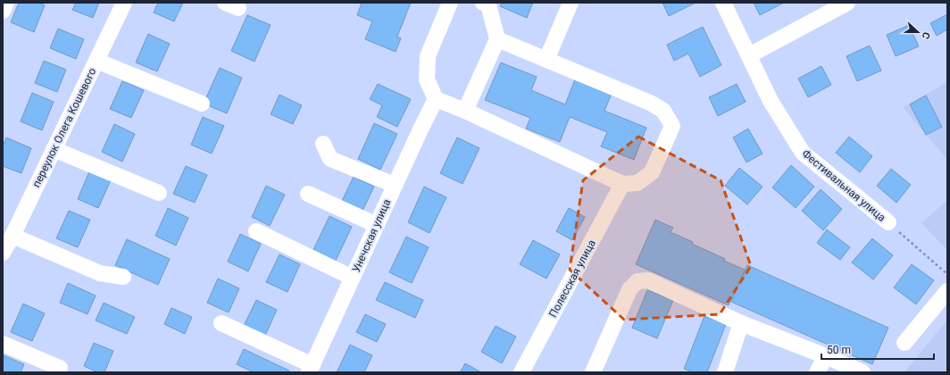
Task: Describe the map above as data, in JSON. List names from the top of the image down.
{
  "streets": {
    "street": [
      "переулок Олега Кошевого",
      "Фестивальная улица",
      "Унечская улица",
      "Полесская улица"
    ]
  },
  "scale_bar": "50 m",
  "north": "right"
}
